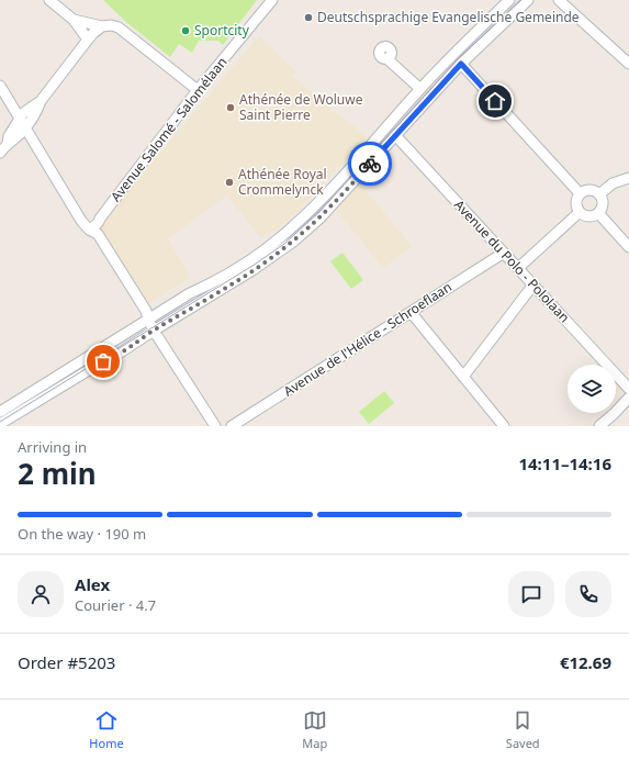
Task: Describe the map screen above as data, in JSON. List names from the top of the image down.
{
  "streets": {
    "street": ["Avenue Salomé - Salomélaan", "Avenue du Polo - Pololaan", "Avenue de l'Hélice - Schroeflaan"]
  },
  "crossings": [
    ["Avenue du Polo - Pololaan", "Avenue de l'Hélice - Schroeflaan"]
  ],
  "places": [
    "Deutschsprachige Evangelische Gemeinde",
    "Sportcity",
    "Athénée de Woluwe Saint Pierre",
    "Athénée Royal Crommelynck"
  ],
  "page": {
    "heading": ["2 min", "Arriving in", "14:11–14:16"],
    "panel": [
      "Alex",
      "Courier · 4.7",
      "Order #5203",
      "€12.69"
    ],
    "bar": "On the way · 190 m",
    "tabs": ["Home", "Map", "Saved"]
  }
}
